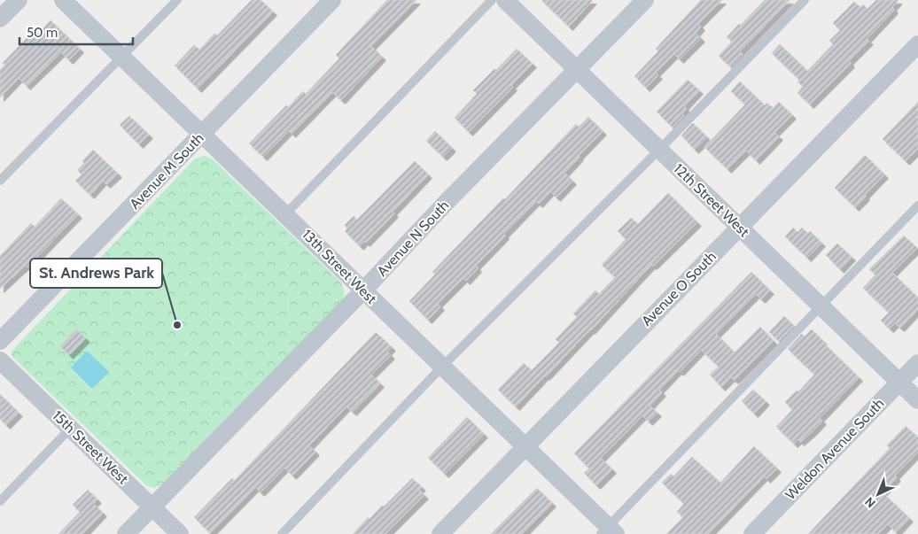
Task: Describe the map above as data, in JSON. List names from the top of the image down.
{
  "streets": {
    "street": [
      "Avenue M South",
      "12th Street West",
      "Avenue N South",
      "13th Street West",
      "Avenue O South",
      "15th Street West",
      "Weldon Avenue South"
    ]
  },
  "crossings": [
    ["Avenue M South", "13th Street West"],
    ["12th Street West", "Avenue N South"],
    ["12th Street West", "Avenue O South"],
    ["12th Street West", "Weldon Avenue South"],
    ["Avenue N South", "13th Street West"],
    ["Avenue N South", "15th Street West"],
    ["13th Street West", "Avenue O South"]
  ],
  "places": ["St. Andrews Park"],
  "scale_bar": "50 m",
  "north": "bottom left"
}
